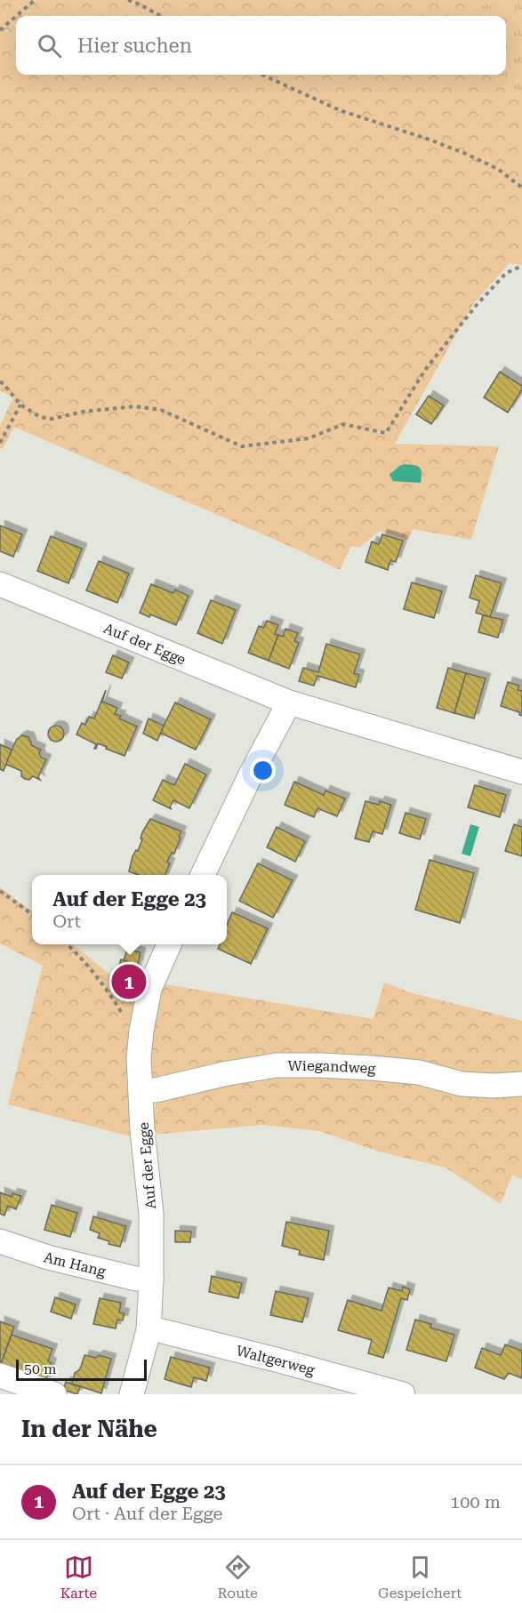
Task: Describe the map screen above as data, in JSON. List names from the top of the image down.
{
  "streets": {
    "street": [
      "Auf der Egge",
      "Wiegandweg",
      "Am Hang",
      "Waltgerweg"
    ]
  },
  "crossings": [
    ["Auf der Egge", "Wiegandweg"],
    ["Auf der Egge", "Am Hang"],
    ["Auf der Egge", "Waltgerweg"]
  ],
  "scale_bar": "50 m",
  "page": {
    "search": "Hier suchen",
    "popup": ["Auf der Egge 23", "Ort"],
    "pins": "1",
    "scale": "50 m",
    "heading": "In der Nähe",
    "list": [
      {
        "mark": "1",
        "name": "Auf der Egge 23",
        "note": "Ort · Auf der Egge",
        "value": "100 m"
      }
    ],
    "nav": ["Karte", "Route", "Gespeichert"]
  }
}
